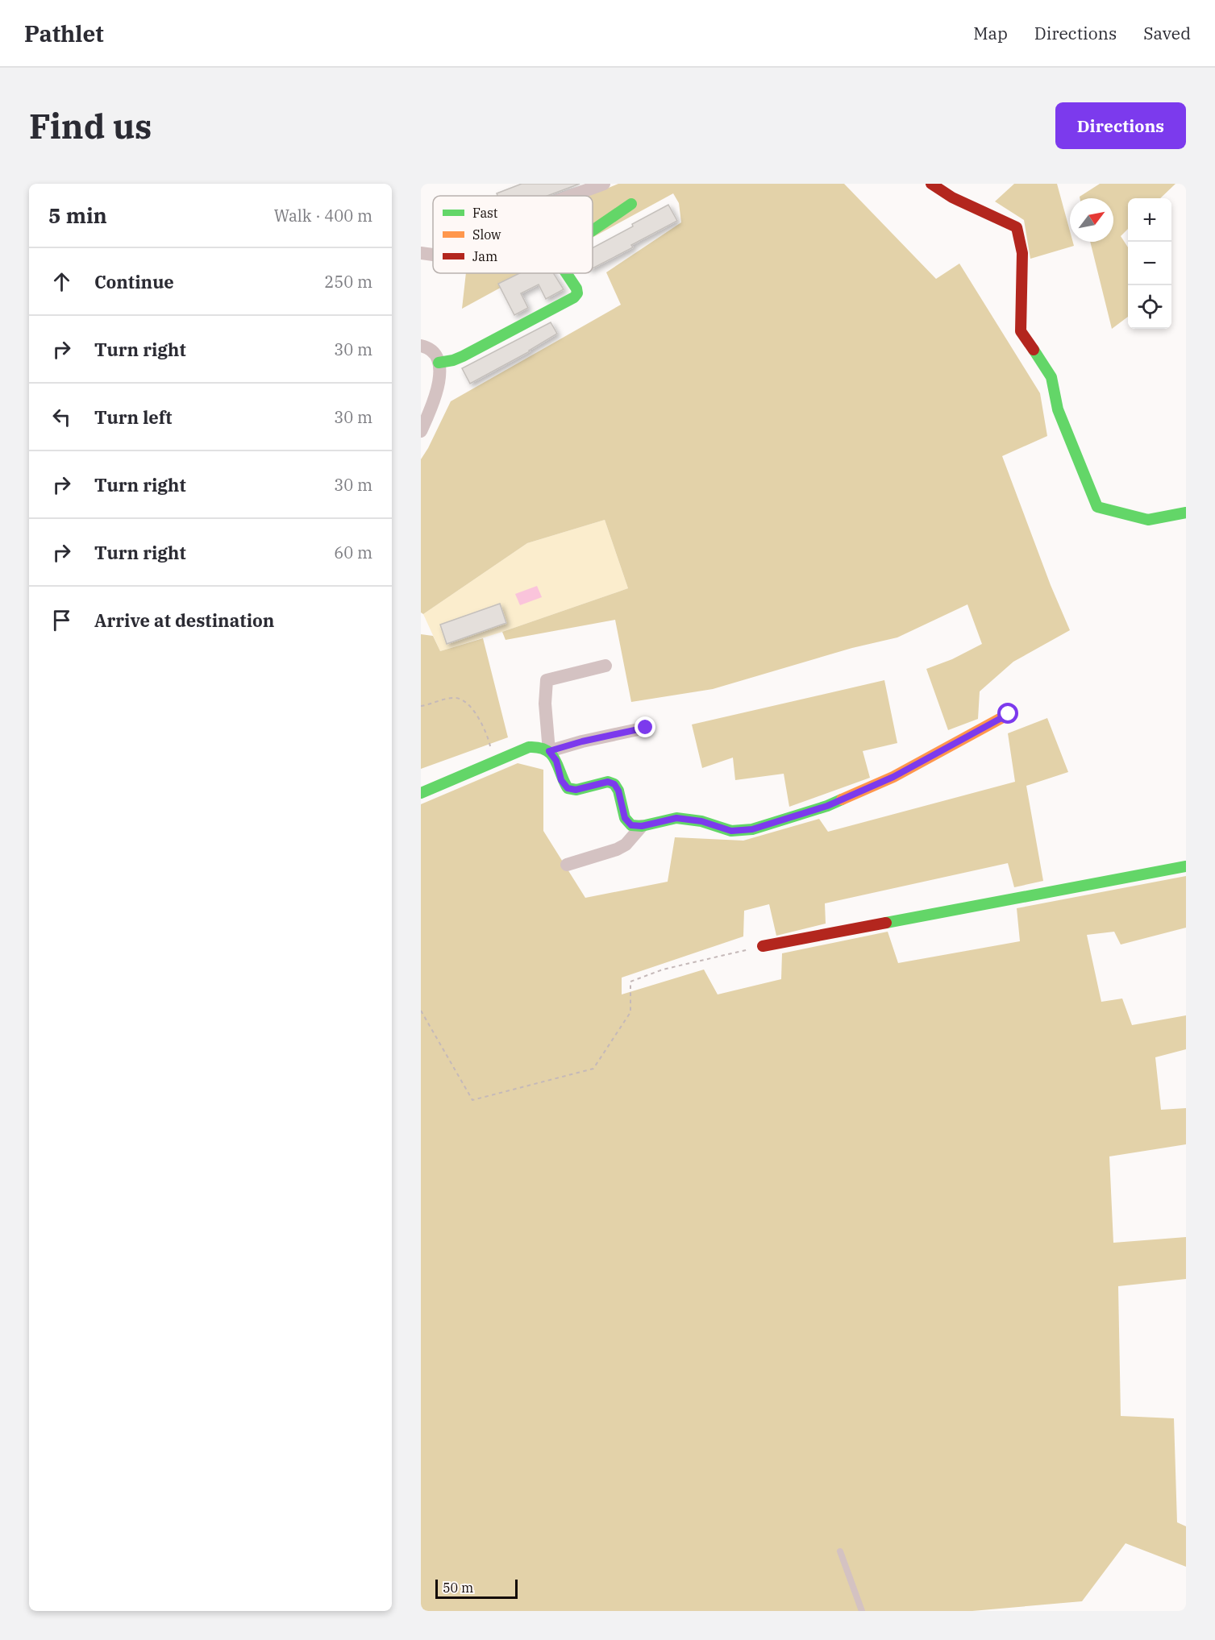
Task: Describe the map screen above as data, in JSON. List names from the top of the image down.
{
  "legend": ["Fast", "Slow", "Jam"],
  "scale_bar": "50 m",
  "north": "top right",
  "page": {
    "header": "Pathlet",
    "nav": ["Map", "Directions", "Saved"],
    "buttons": "Directions",
    "title": "Find us",
    "heading": ["5 min", "Walk · 400 m"],
    "map_buttons": ["+", "−"],
    "list": [
      ["Continue", "250 m"],
      ["Turn right", "30 m"],
      ["Turn left", "30 m"],
      ["Turn right", "30 m"],
      ["Turn right", "60 m"],
      "Arrive at destination"
    ],
    "scale": "50 m"
  }
}
